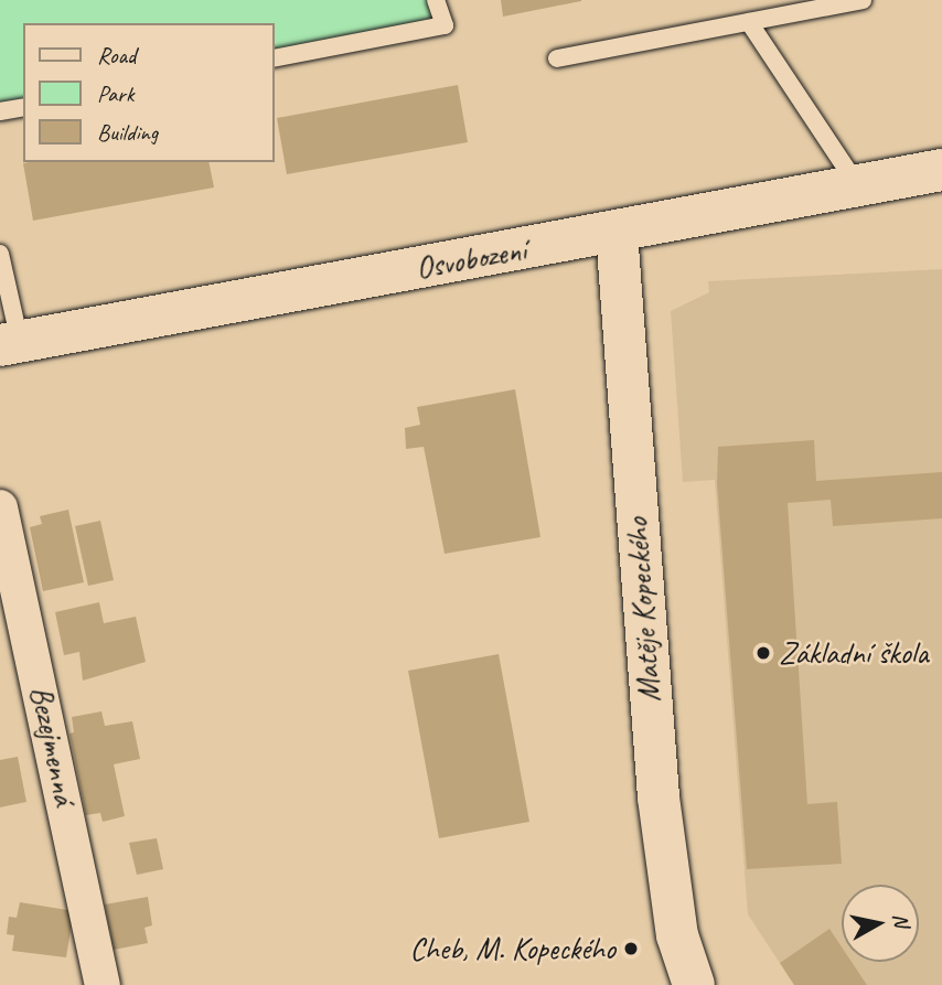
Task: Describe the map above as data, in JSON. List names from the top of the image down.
{
  "streets": {
    "street": ["Osvobození", "Matěje Kopeckého", "Bezejmenná"]
  },
  "crossings": [
    ["Osvobození", "Matěje Kopeckého"]
  ],
  "places": ["Základní škola", "Cheb, M. Kopeckého"],
  "legend": ["Road", "Park", "Building"],
  "north": "right"
}
